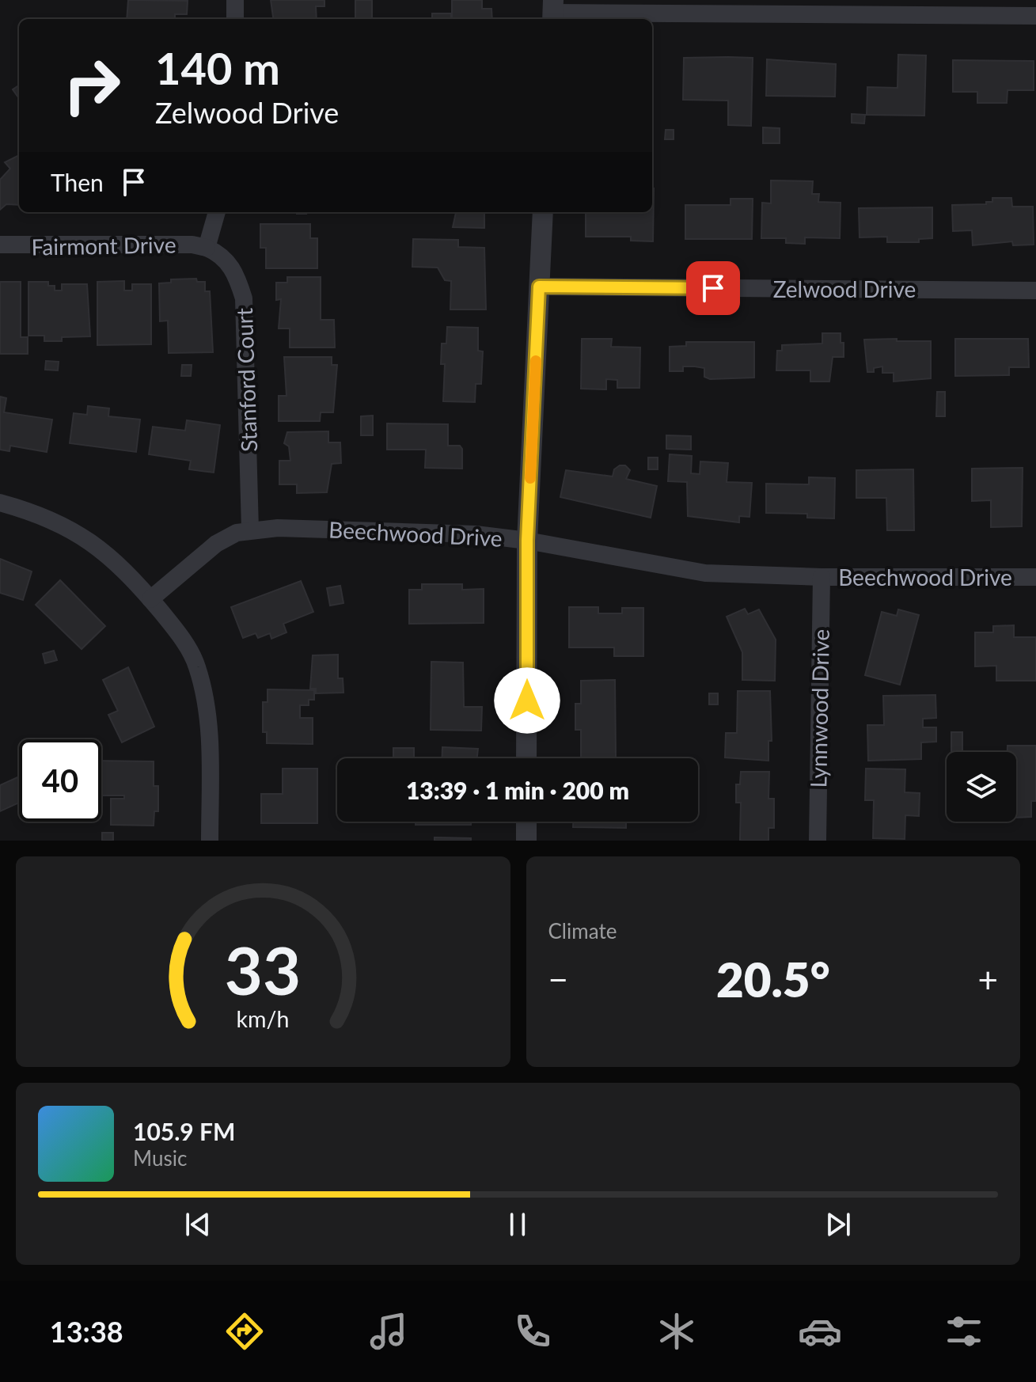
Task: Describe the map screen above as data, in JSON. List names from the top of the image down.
{
  "streets": {
    "street": [
      "Fairmont Drive",
      "Zelwood Drive",
      "Stanford Court",
      "Beechwood Drive",
      "Lynnwood Drive"
    ]
  },
  "crossings": [
    ["Fairmont Drive", "Stanford Court"],
    ["Stanford Court", "Beechwood Drive"],
    ["Beechwood Drive", "Lynnwood Drive"]
  ],
  "page": {
    "turn": ["140 m", "Zelwood Drive"],
    "then": "Then",
    "limit": "40",
    "trip": "13:39 · 1 min · 200 m",
    "tile": "Climate",
    "heat": ["−", "20.5°", "+"],
    "song": ["105.9 FM", "Music"],
    "tabs": "13:38",
    "gauge": ["33", "km/h"]
  }
}
